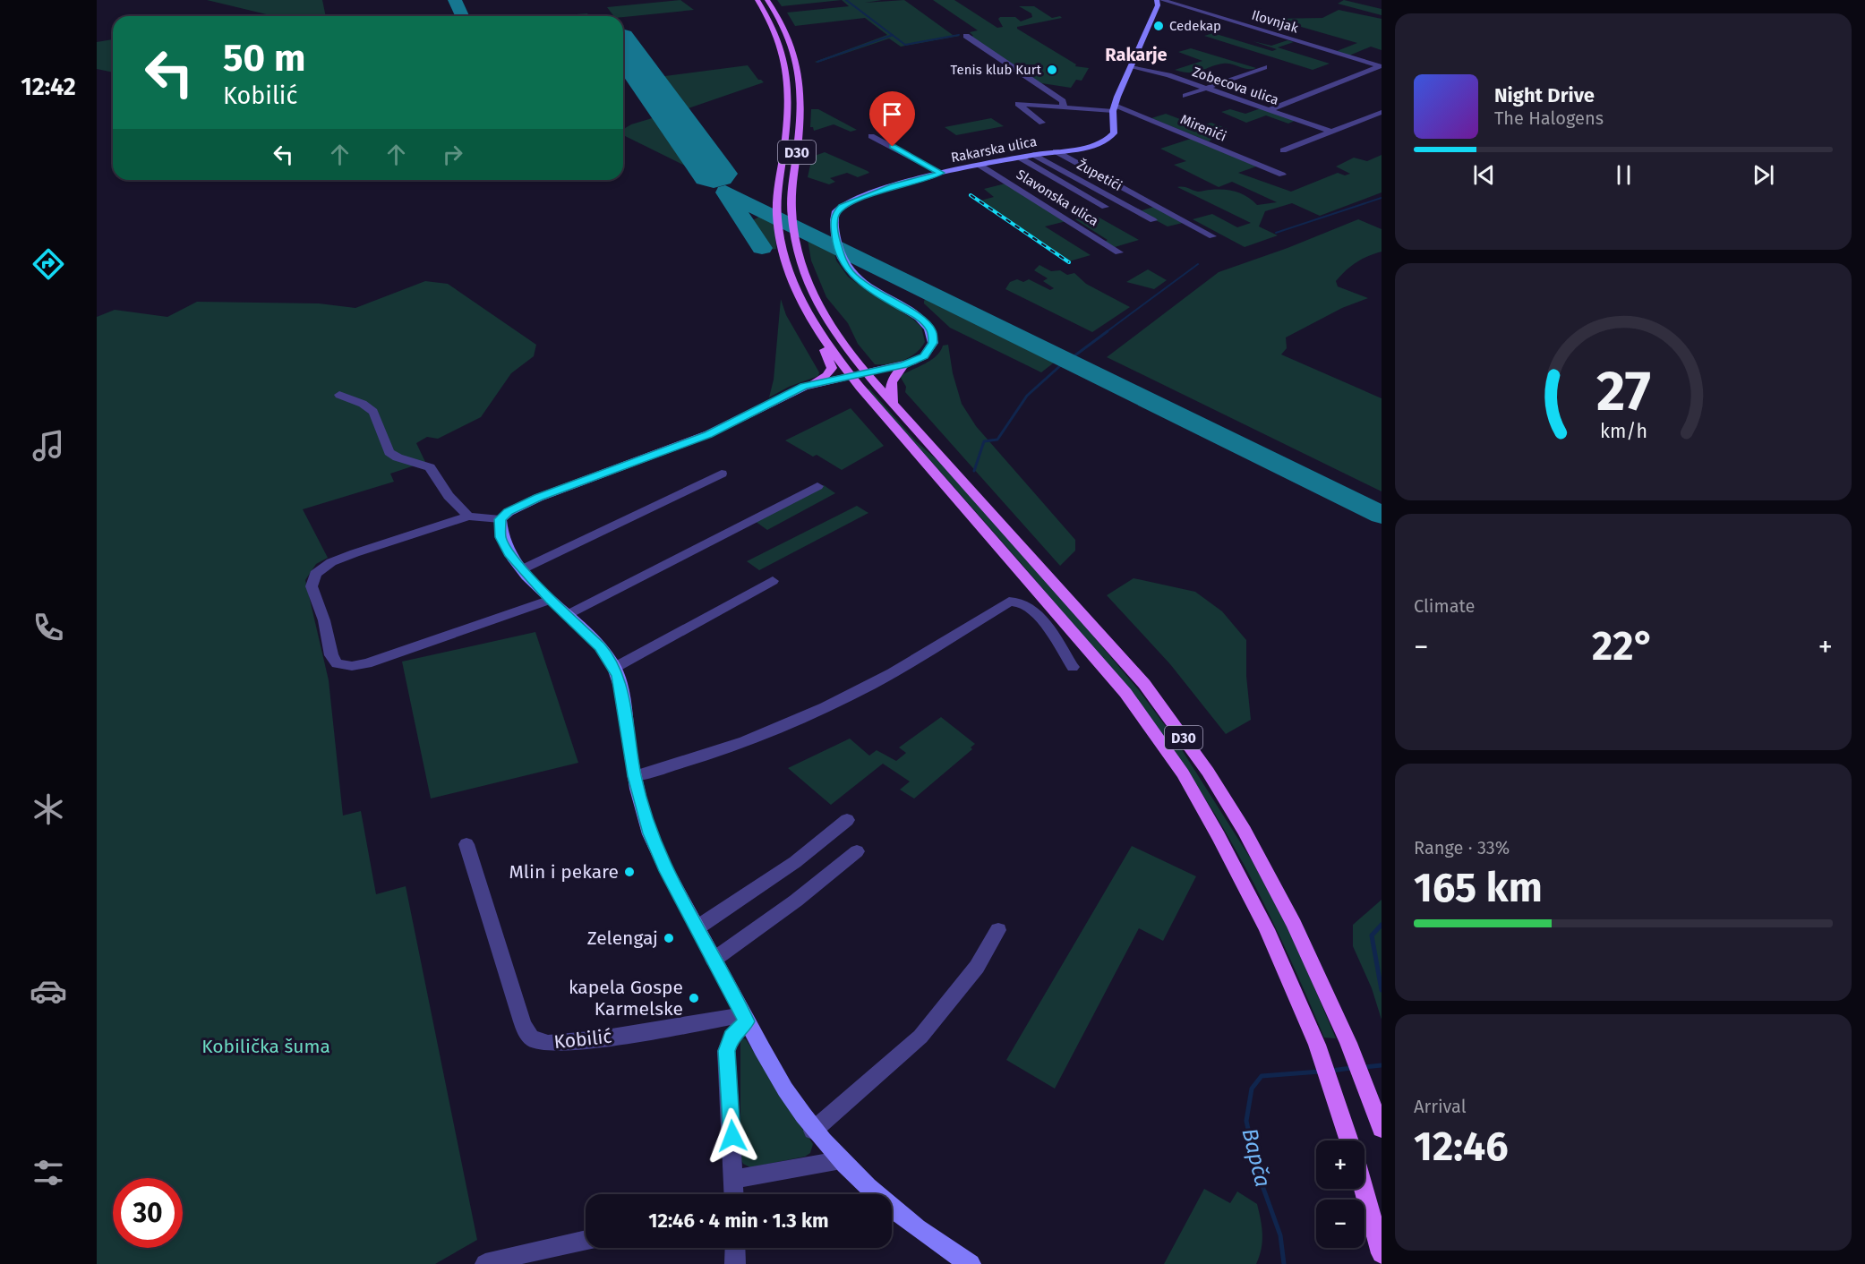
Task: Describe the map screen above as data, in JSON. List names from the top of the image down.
{
  "streets": {
    "main road": ["Rakarska ulica", "D30"],
    "street": [
      "Ilovnjak",
      "Zobecova ulica",
      "Mirenići",
      "Župetići",
      "Slavonska ulica",
      "Kobilić"
    ]
  },
  "crossings": [
    ["Ilovnjak", "Rakarska ulica"],
    ["Zobecova ulica", "Rakarska ulica"],
    ["Mirenići", "Rakarska ulica"],
    ["Rakarska ulica", "Župetići"],
    ["Rakarska ulica", "Slavonska ulica"]
  ],
  "districts": ["Rakarje"],
  "water": ["Bapča"],
  "parks": ["Kobilička šuma"],
  "places": [
    "Cedekap",
    "Tenis klub Kurt",
    "Mlin i pekare",
    "Zelengaj",
    "kapela Gospe Karmelske"
  ],
  "page": {
    "tabs": "12:42",
    "turn": ["50 m", "Kobilić"],
    "song": ["Night Drive", "The Halogens"],
    "tile": [
      "Climate",
      ["Range · 33%", "165 km"],
      ["Arrival", "12:46"]
    ],
    "heat": ["−", "22°", "+"],
    "map_buttons": ["+", "−"],
    "limit": "30",
    "trip": "12:46 · 4 min · 1.3 km",
    "gauge": ["27", "km/h"]
  }
}
